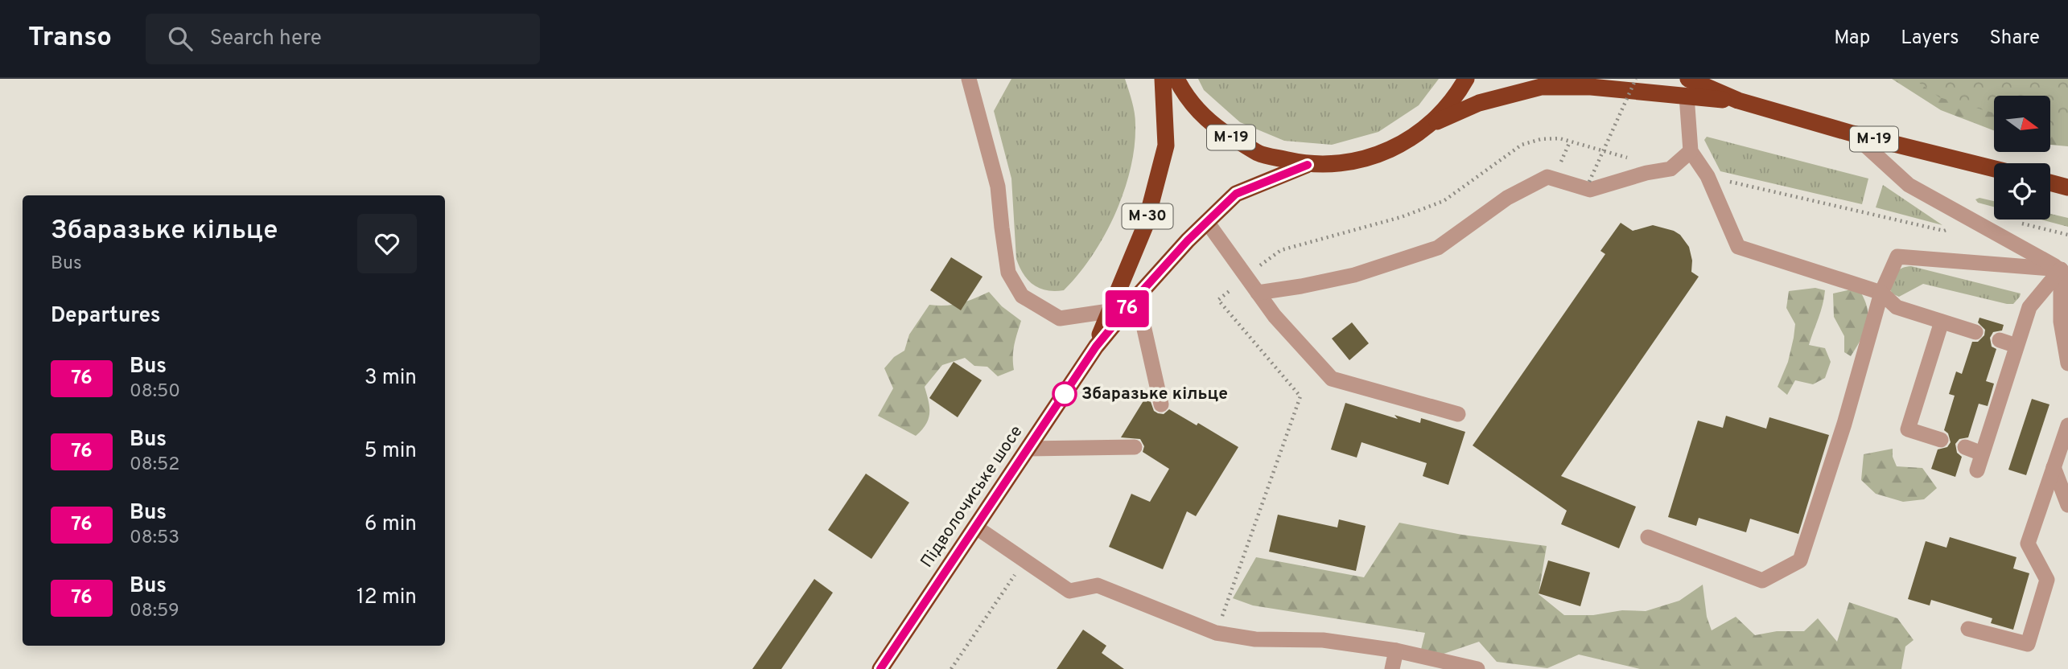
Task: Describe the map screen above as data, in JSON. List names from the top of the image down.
{
  "streets": {
    "highway": ["М-19", "М-30", "Підволочиське шосе"]
  },
  "crossings": [
    ["М-19", "Підволочиське шосе"]
  ],
  "places": ["Збаразьке кільце"],
  "lines": ["bus line 76"],
  "north": "right",
  "page": {
    "header": "Transo",
    "search": "Search here",
    "nav": ["Map", "Layers", "Share"],
    "on_map": "76",
    "heading": [
      ["Збаразьке кільце", "Bus"],
      "Departures"
    ],
    "list": [
      {
        "mark": "76",
        "name": "Bus",
        "note": "08:50",
        "value": "3 min"
      },
      {
        "mark": "76",
        "name": "Bus",
        "note": "08:52",
        "value": "5 min"
      },
      {
        "mark": "76",
        "name": "Bus",
        "note": "08:53",
        "value": "6 min"
      },
      {
        "mark": "76",
        "name": "Bus",
        "note": "08:59",
        "value": "12 min"
      }
    ]
  }
}
